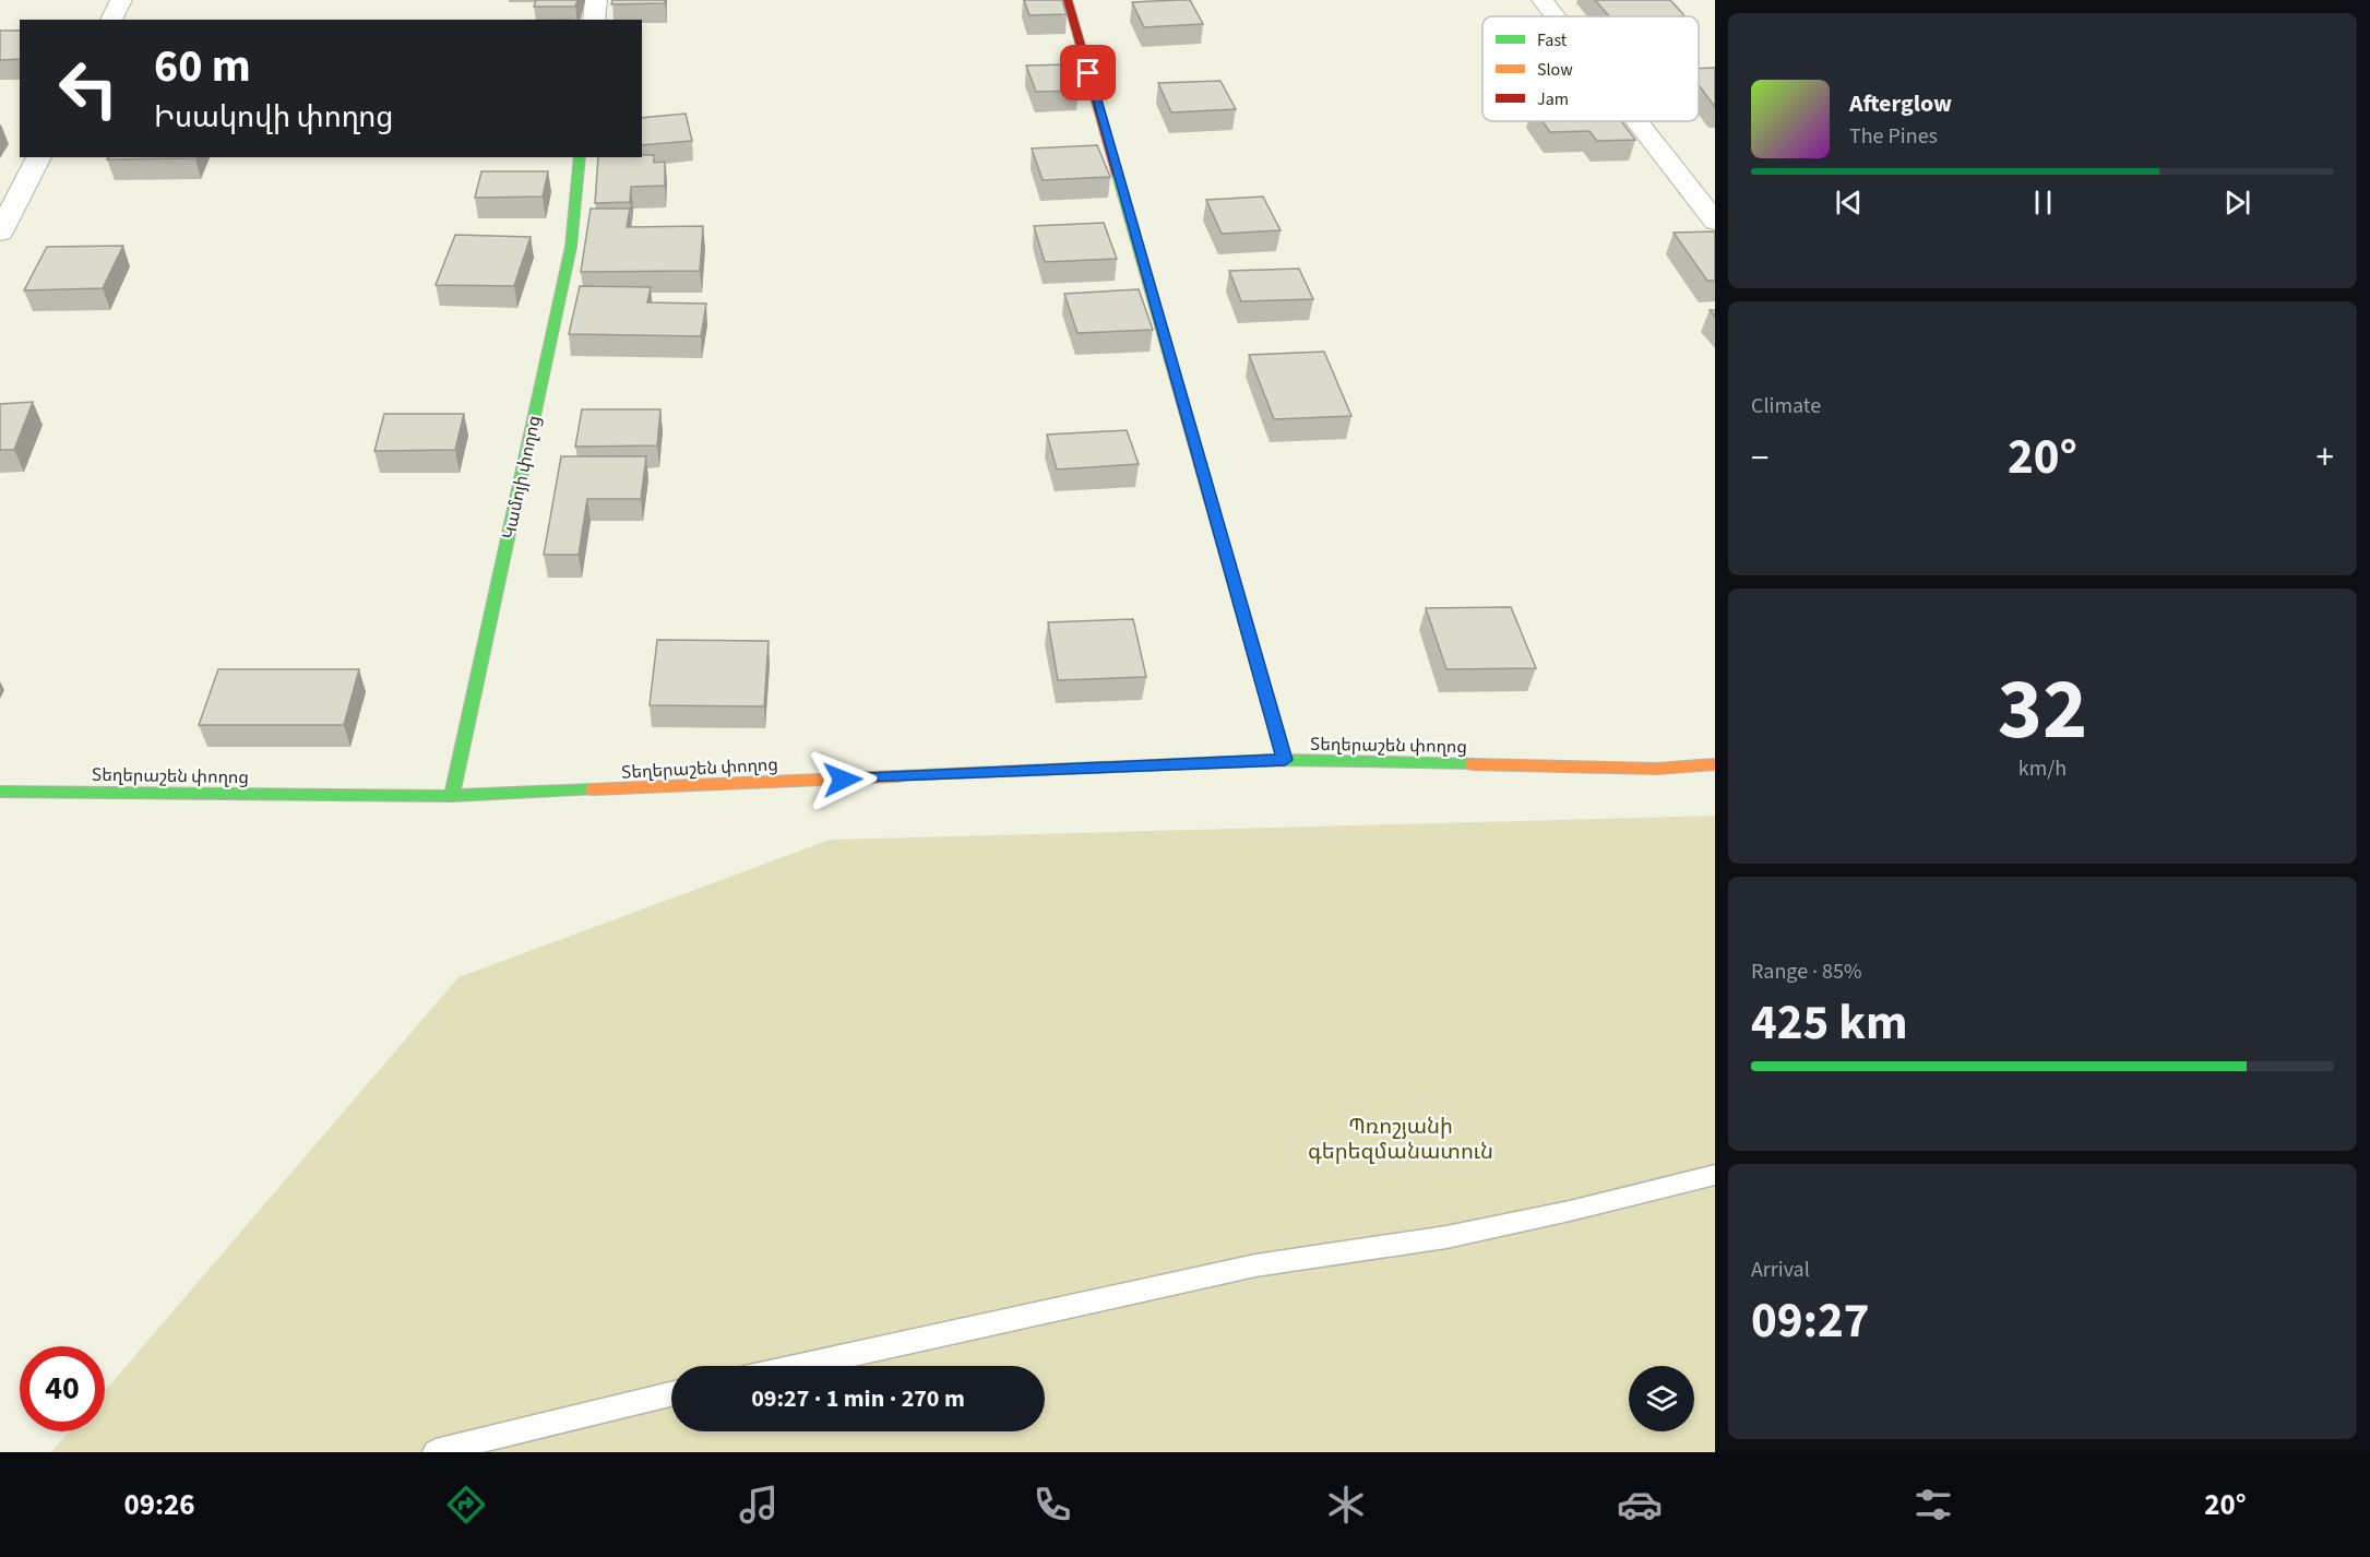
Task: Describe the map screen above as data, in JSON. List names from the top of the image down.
{
  "streets": {
    "street": ["Կամոյի փողոց", "Տեղերաշեն փողոց"]
  },
  "crossings": [
    ["Կամոյի փողոց", "Տեղերաշեն փողոց"]
  ],
  "parks": ["Պռոշյանի գերեզմանատուն"],
  "legend": ["Fast", "Slow", "Jam"],
  "page": {
    "turn": ["60 m", "Իսակովի փողոց"],
    "song": ["Afterglow", "The Pines"],
    "tile": [
      "Climate",
      ["32", "km/h"],
      ["Range · 85%", "425 km"],
      ["Arrival", "09:27"]
    ],
    "heat": ["−", "20°", "+"],
    "limit": "40",
    "trip": "09:27 · 1 min · 270 m",
    "tabs": ["09:26", "20°"]
  }
}
